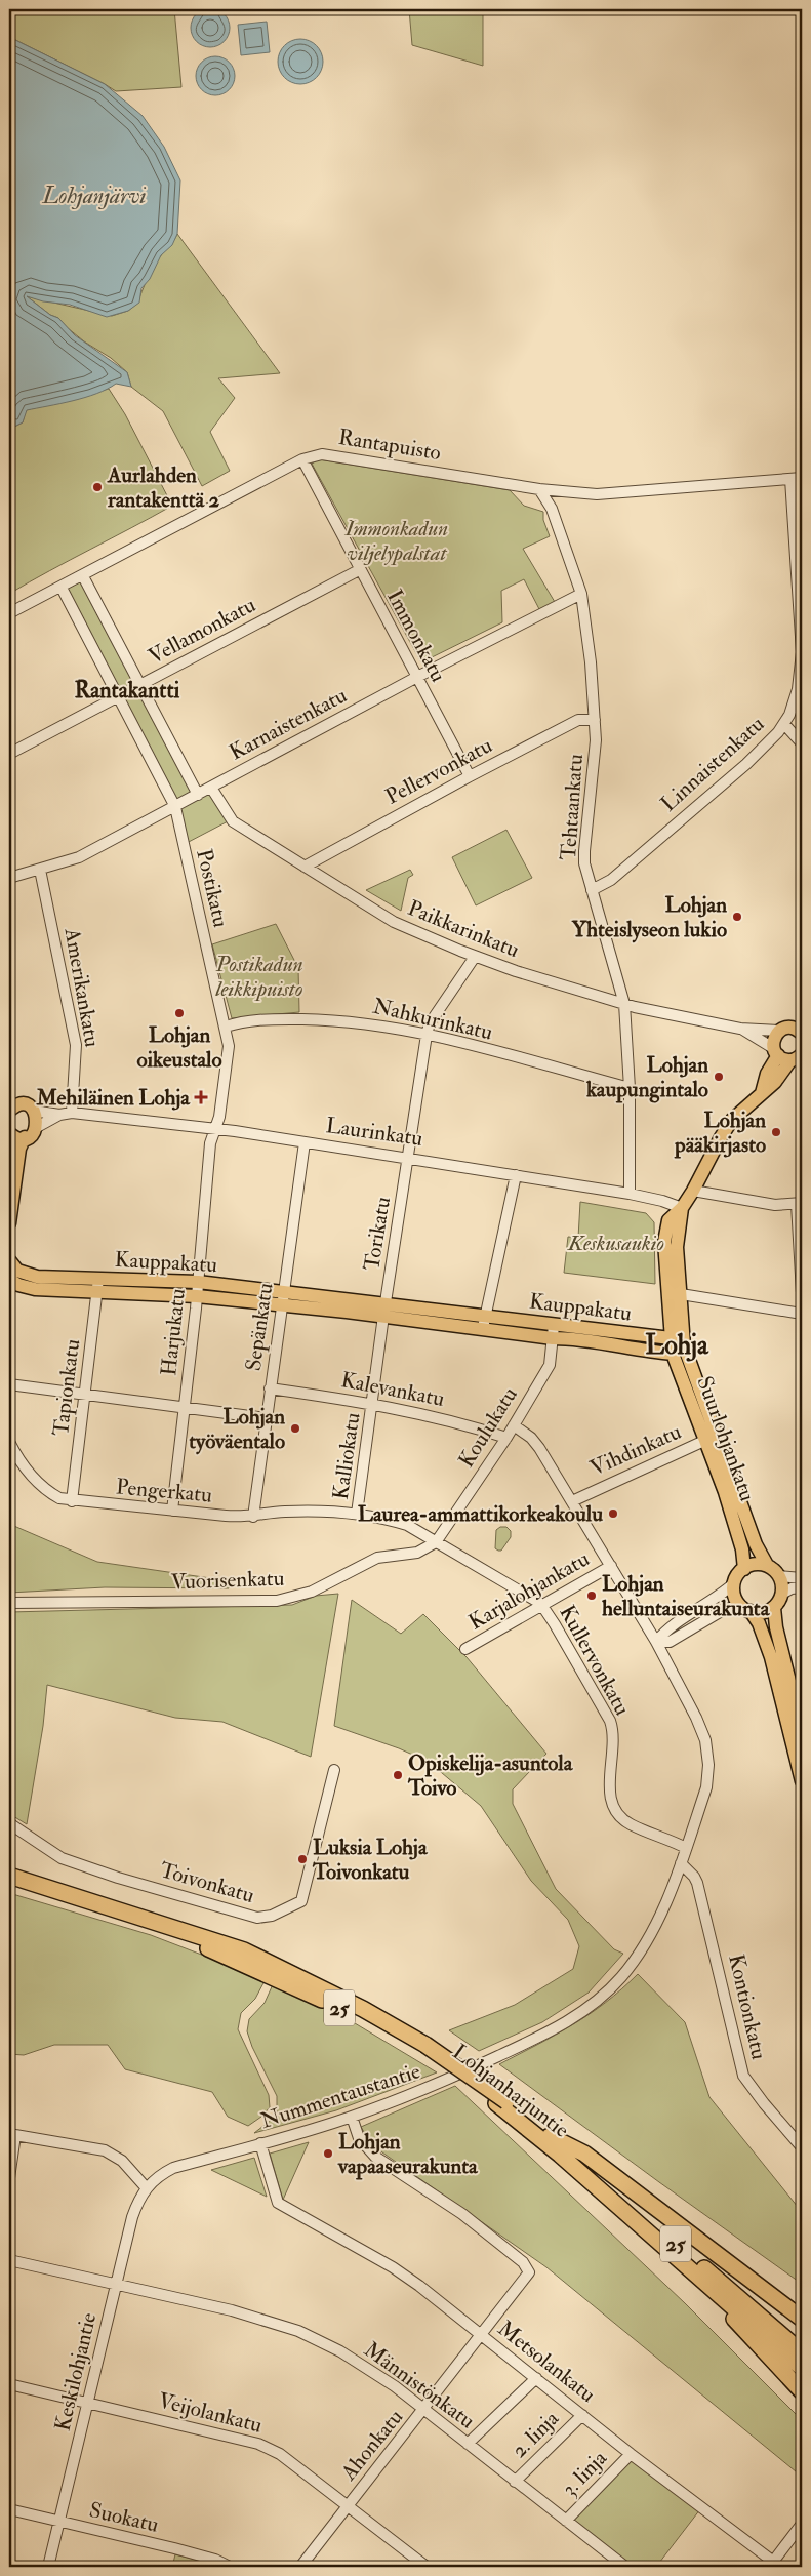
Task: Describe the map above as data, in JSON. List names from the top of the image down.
{
  "streets": {
    "highway": ["25", "Lohjanharjuntie"],
    "main road": ["Kauppakatu", "Suurlohjankatu"],
    "street": [
      "Rantapuisto",
      "Vellamonkatu",
      "Immonkatu",
      "Karnaistenkatu",
      "Linnaistenkatu",
      "Pellervonkatu",
      "Tehtaankatu",
      "Postikatu",
      "Paikkarinkatu",
      "Amerikankatu",
      "Nahkurinkatu",
      "Laurinkatu",
      "Torikatu",
      "Sepänkatu",
      "Harjukatu",
      "Tapionkatu",
      "Kalevankatu",
      "Koulukatu",
      "Vihdinkatu",
      "Kalliokatu",
      "Pengerkatu",
      "Vuorisenkatu",
      "Karjalohjankatu",
      "Kullervonkatu",
      "Toivonkatu",
      "Kontionkatu",
      "Nummentaustantie",
      "Metsolankatu",
      "Keskilohjantie",
      "Männistönkatu",
      "Veijolankatu",
      "2. linja",
      "Ahonkatu",
      "3. linja",
      "Suokatu"
    ]
  },
  "crossings": [
    ["Rantapuisto", "Immonkatu"],
    ["Rantapuisto", "Linnaistenkatu"],
    ["Rantapuisto", "Tehtaankatu"],
    ["Rantapuisto", "Postikatu"],
    ["Vellamonkatu", "Immonkatu"],
    ["Vellamonkatu", "Postikatu"],
    ["Immonkatu", "Karnaistenkatu"],
    ["Immonkatu", "Pellervonkatu"],
    ["Karnaistenkatu", "Tehtaankatu"],
    ["Karnaistenkatu", "Postikatu"],
    ["Karnaistenkatu", "Paikkarinkatu"],
    ["Karnaistenkatu", "Amerikankatu"],
    ["Linnaistenkatu", "Tehtaankatu"],
    ["Pellervonkatu", "Tehtaankatu"],
    ["Pellervonkatu", "Paikkarinkatu"],
    ["Tehtaankatu", "Paikkarinkatu"],
    ["Tehtaankatu", "Nahkurinkatu"],
    ["Tehtaankatu", "Laurinkatu"],
    ["Postikatu", "Nahkurinkatu"],
    ["Postikatu", "Laurinkatu"],
    ["Postikatu", "Harjukatu"],
    ["Amerikankatu", "Laurinkatu"],
    ["Laurinkatu", "Torikatu"],
    ["Laurinkatu", "Sepänkatu"],
    ["Laurinkatu", "Harjukatu"],
    ["Laurinkatu", "Suurlohjankatu"],
    ["Torikatu", "Kauppakatu"],
    ["Torikatu", "Kalevankatu"],
    ["Torikatu", "Kalliokatu"],
    ["Kauppakatu", "Sepänkatu"],
    ["Kauppakatu", "Harjukatu"],
    ["Kauppakatu", "Tapionkatu"],
    ["Kauppakatu", "Koulukatu"],
    ["Kauppakatu", "Suurlohjankatu"],
    ["Sepänkatu", "Kalevankatu"],
    ["Sepänkatu", "Pengerkatu"],
    ["Sepänkatu", "Kullervonkatu"],
    ["Harjukatu", "Pengerkatu"],
    ["Tapionkatu", "Pengerkatu"],
    ["Kalevankatu", "Koulukatu"],
    ["Kalevankatu", "Kalliokatu"],
    ["Koulukatu", "Vuorisenkatu"],
    ["Koulukatu", "Kullervonkatu"],
    ["Koulukatu", "Nummentaustantie"],
    ["Suurlohjankatu", "Vihdinkatu"],
    ["Vihdinkatu", "Nummentaustantie"],
    ["Kalliokatu", "Kullervonkatu"],
    ["Pengerkatu", "Kullervonkatu"],
    ["Vuorisenkatu", "Kullervonkatu"],
    ["Karjalohjankatu", "Kullervonkatu"],
    ["Karjalohjankatu", "Nummentaustantie"],
    ["Kullervonkatu", "Nummentaustantie"],
    ["Kontionkatu", "Nummentaustantie"],
    ["Nummentaustantie", "Metsolankatu"],
    ["Nummentaustantie", "Keskilohjantie"],
    ["Nummentaustantie", "Ahonkatu"],
    ["Metsolankatu", "2. linja"],
    ["Metsolankatu", "Ahonkatu"],
    ["Metsolankatu", "3. linja"],
    ["Keskilohjantie", "Männistönkatu"],
    ["Keskilohjantie", "Veijolankatu"],
    ["Keskilohjantie", "Suokatu"],
    ["Männistönkatu", "2. linja"],
    ["Männistönkatu", "Ahonkatu"],
    ["Männistönkatu", "3. linja"],
    ["Veijolankatu", "Ahonkatu"]
  ],
  "districts": ["Rantakantti", "Lohja"],
  "water": ["Lohjanjärvi"],
  "parks": ["Immonkadun viljelypalstat", "Postikadun leikkipuisto", "Keskusaukio"],
  "places": {
    "other": [
      "Aurlahden rantakenttä 2",
      "Lohjan Yhteislyseon lukio",
      "Lohjan oikeustalo",
      "Lohjan kaupungintalo",
      "Lohjan pääkirjasto",
      "Lohjan työväentalo",
      "Laurea-ammattikorkeakoulu",
      "Lohjan helluntaiseurakunta",
      "Opiskelija-asuntola Toivo",
      "Luksia Lohja Toivonkatu",
      "Lohjan vapaaseurakunta"
    ],
    "health": ["Mehiläinen Lohja"]
  }
}
